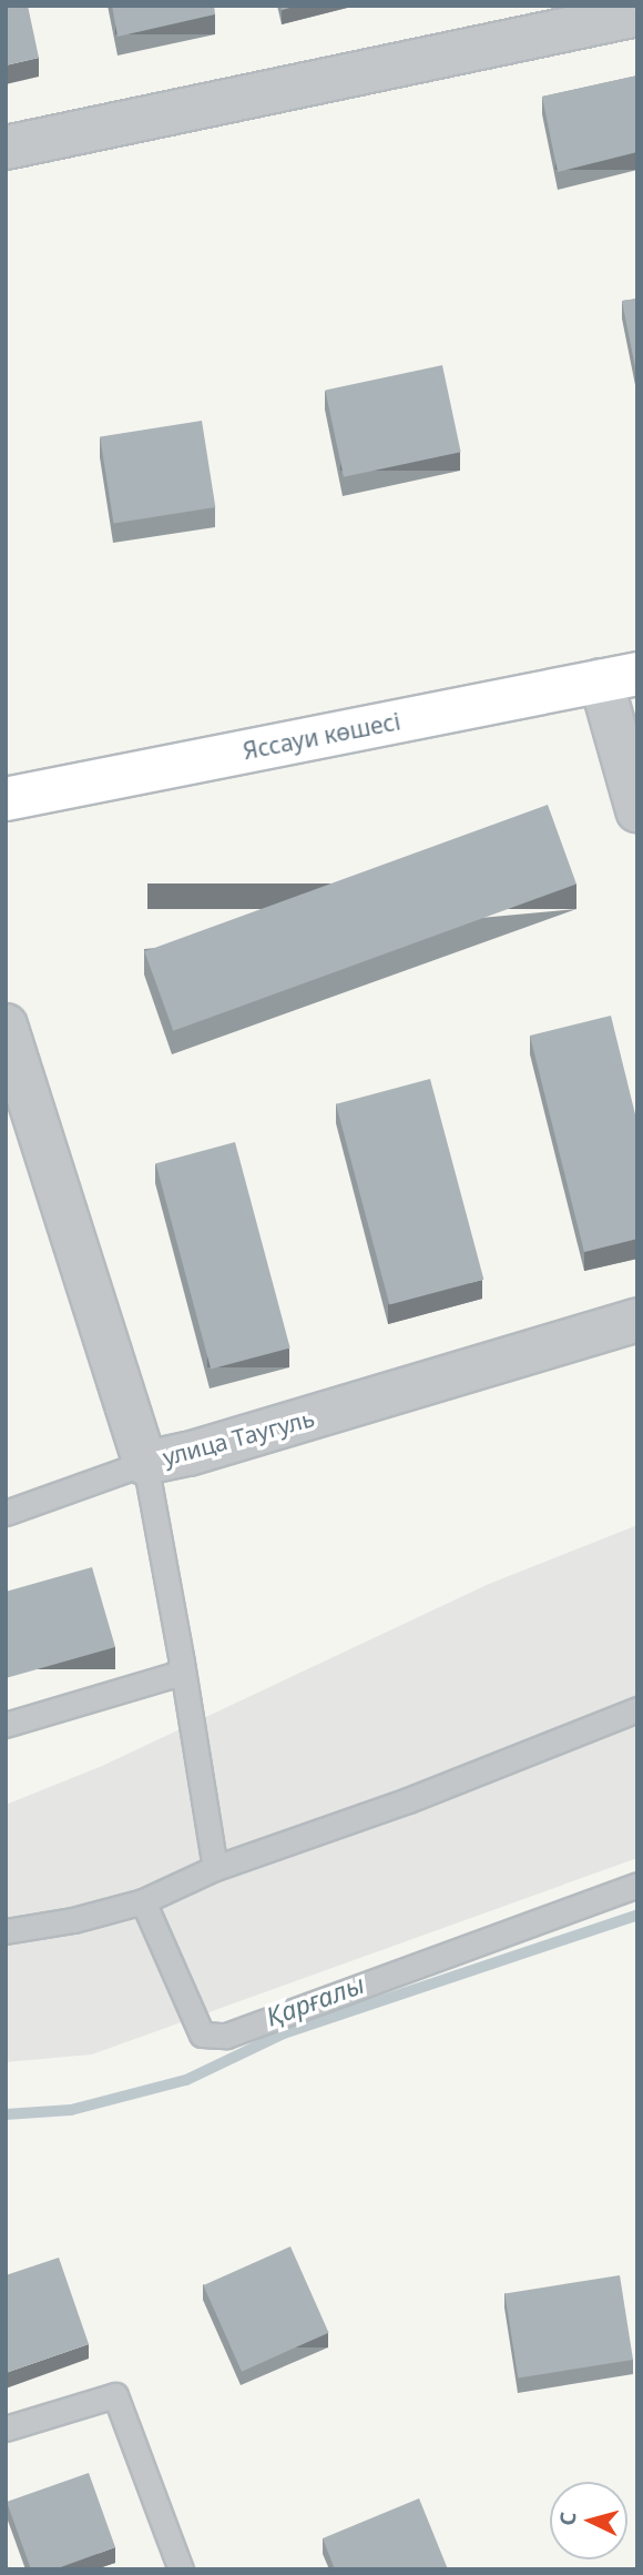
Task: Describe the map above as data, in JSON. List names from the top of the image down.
{
  "streets": {
    "main road": ["Яссауи көшесі"],
    "street": ["улица Таугуль"]
  },
  "water": ["Қарғалы"],
  "north": "left"
}
